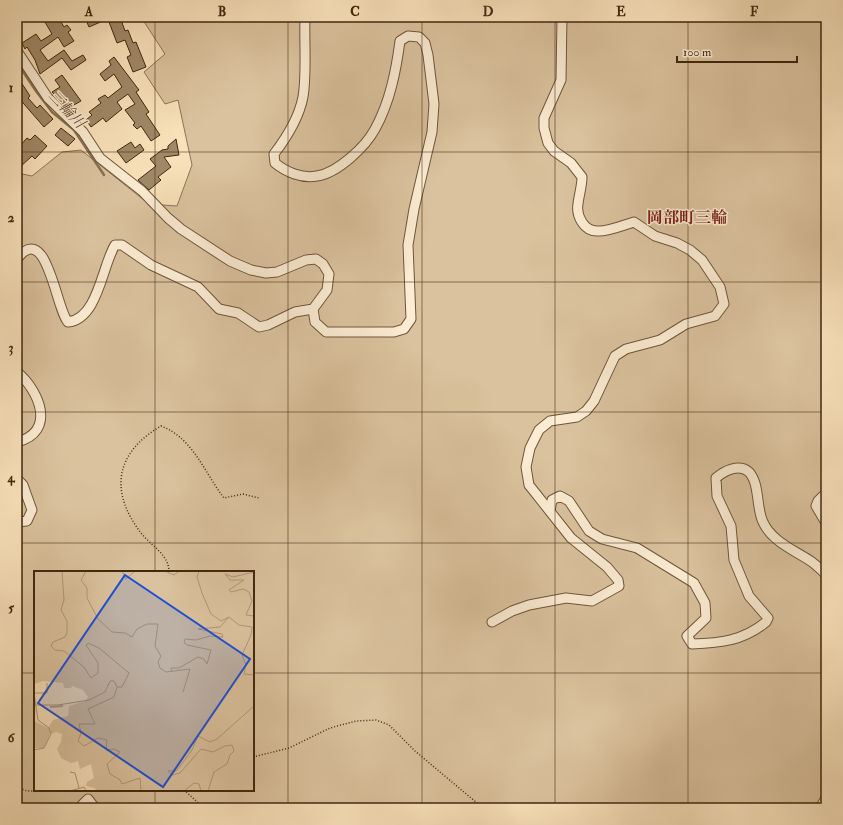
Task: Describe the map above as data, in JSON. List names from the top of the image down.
{
  "districts": ["岡部町三輪"],
  "water": ["三輪川"],
  "scale_bar": "100 m",
  "grid": {
    "columns": [
      "A",
      "B",
      "C",
      "D",
      "E",
      "F"
    ],
    "rows": [
      "1",
      "2",
      "3",
      "4",
      "5",
      "6"
    ]
  }
}
